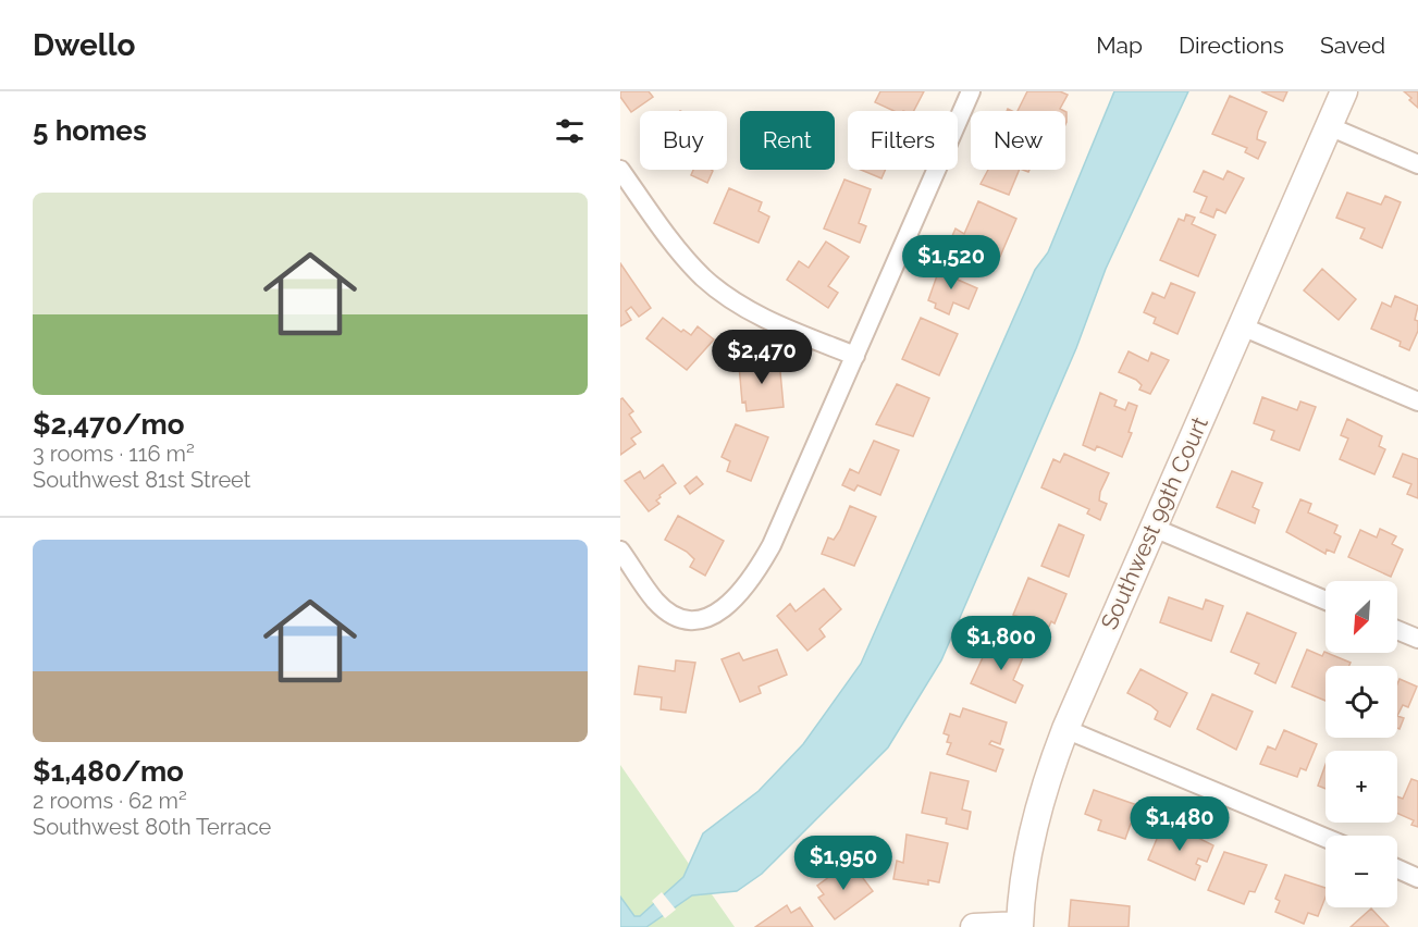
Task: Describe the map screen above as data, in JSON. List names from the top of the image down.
{
  "streets": {
    "street": ["Southwest 99th Court"]
  },
  "north": "bottom left",
  "page": {
    "header": "Dwello",
    "nav": ["Map", "Directions", "Saved"],
    "heading": "5 homes",
    "chip": [
      "Buy",
      "Rent",
      "Filters",
      "New"
    ],
    "list": [
      {
        "name": "$2,470/mo",
        "note": "3 rooms · 116 m² · Southwest 81st Street"
      },
      {
        "name": "$1,480/mo",
        "note": "2 rooms · 62 m² · Southwest 80th Terrace"
      }
    ],
    "price": [
      "$1,520",
      "$2,470",
      "$1,800",
      "$1,480",
      "$1,950"
    ],
    "map_buttons": ["+", "−"]
  }
}
